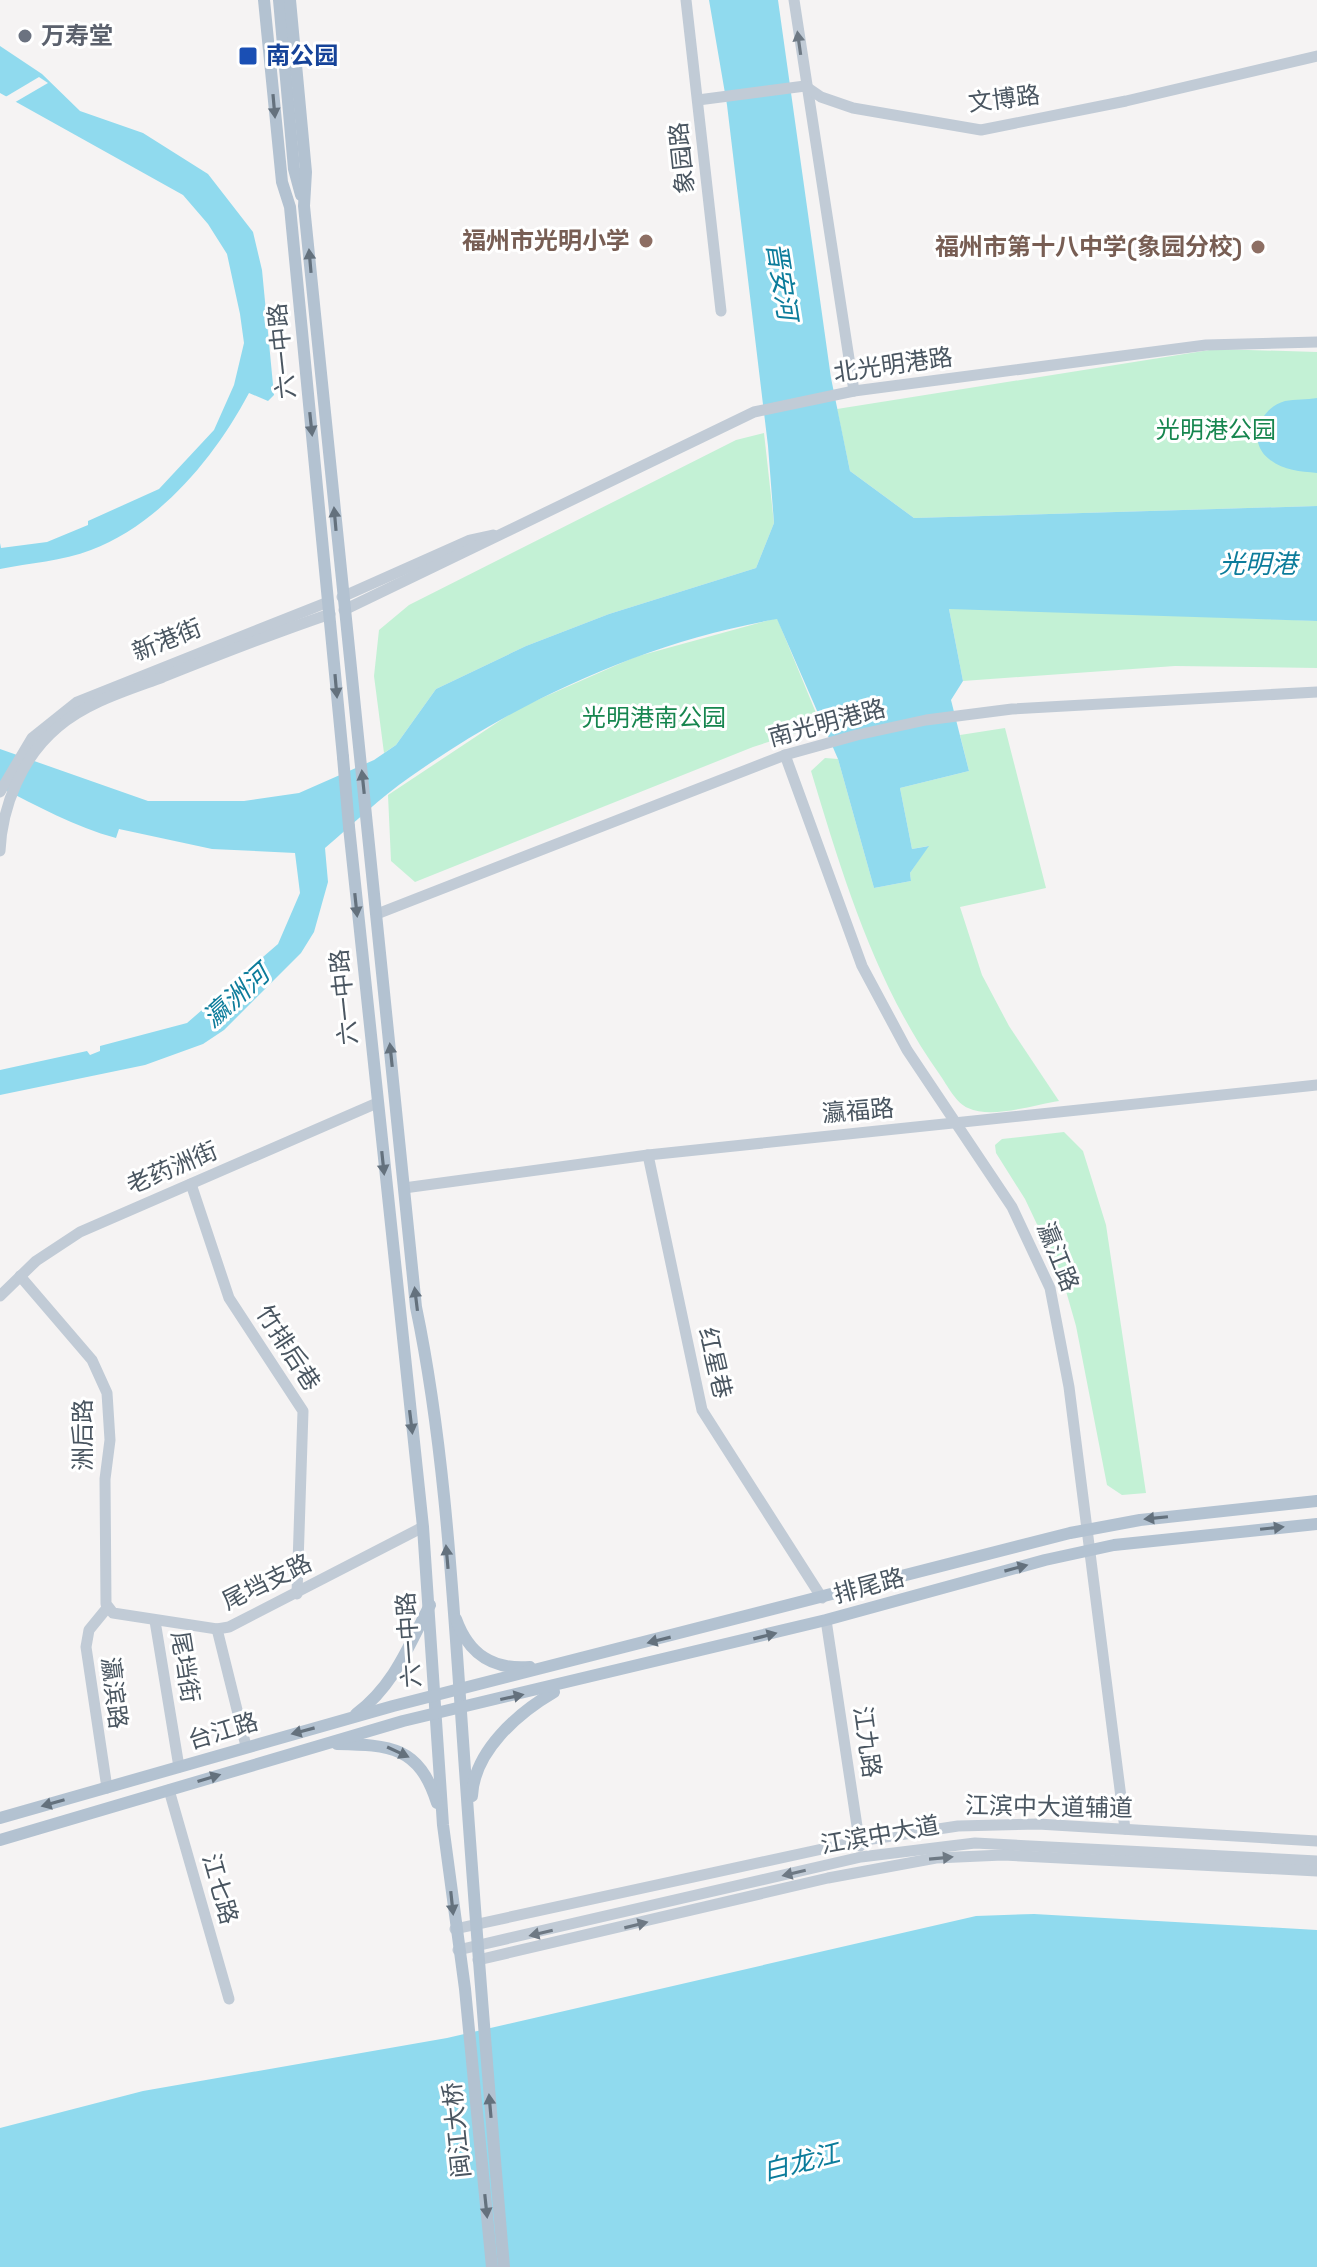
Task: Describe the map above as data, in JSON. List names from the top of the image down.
{
  "streets": {
    "main road": [
      "六一中路",
      "北光明港路",
      "排尾路",
      "台江路",
      "闽江大桥"
    ],
    "street": [
      "文博路",
      "象园路",
      "新港街",
      "南光明港路",
      "瀛福路",
      "老药洲街",
      "瀛江路",
      "竹排后巷",
      "红星巷",
      "洲后路",
      "尾垱支路",
      "尾垱街",
      "瀛滨路",
      "江九路",
      "江滨中大道辅道",
      "江滨中大道",
      "江七路"
    ]
  },
  "crossings": [
    ["六一中路", "北光明港路"],
    ["六一中路", "新港街"],
    ["六一中路", "南光明港路"],
    ["六一中路", "瀛福路"],
    ["六一中路", "老药洲街"],
    ["六一中路", "尾垱支路"],
    ["六一中路", "排尾路"],
    ["六一中路", "台江路"],
    ["六一中路", "江滨中大道辅道"],
    ["六一中路", "江滨中大道"],
    ["六一中路", "闽江大桥"],
    ["北光明港路", "新港街"],
    ["南光明港路", "瀛江路"],
    ["瀛福路", "瀛江路"],
    ["瀛福路", "红星巷"],
    ["老药洲街", "竹排后巷"],
    ["老药洲街", "洲后路"],
    ["瀛江路", "排尾路"],
    ["瀛江路", "江滨中大道辅道"],
    ["竹排后巷", "尾垱支路"],
    ["红星巷", "排尾路"],
    ["洲后路", "尾垱支路"],
    ["洲后路", "瀛滨路"],
    ["尾垱支路", "尾垱街"],
    ["尾垱支路", "瀛滨路"],
    ["排尾路", "台江路"],
    ["排尾路", "江九路"],
    ["尾垱街", "台江路"],
    ["瀛滨路", "台江路"],
    ["台江路", "江七路"],
    ["江九路", "江滨中大道辅道"],
    ["江九路", "江滨中大道"],
    ["江滨中大道", "闽江大桥"]
  ],
  "water": [
    "晋安河",
    "光明港",
    "瀛洲河",
    "白龙江"
  ],
  "parks": ["光明港公园", "光明港南公园"],
  "places": {
    "other": ["万寿堂", "福州市光明小学", "福州市第十八中学(象园分校)"],
    "transit": ["南公园"]
  }
}
